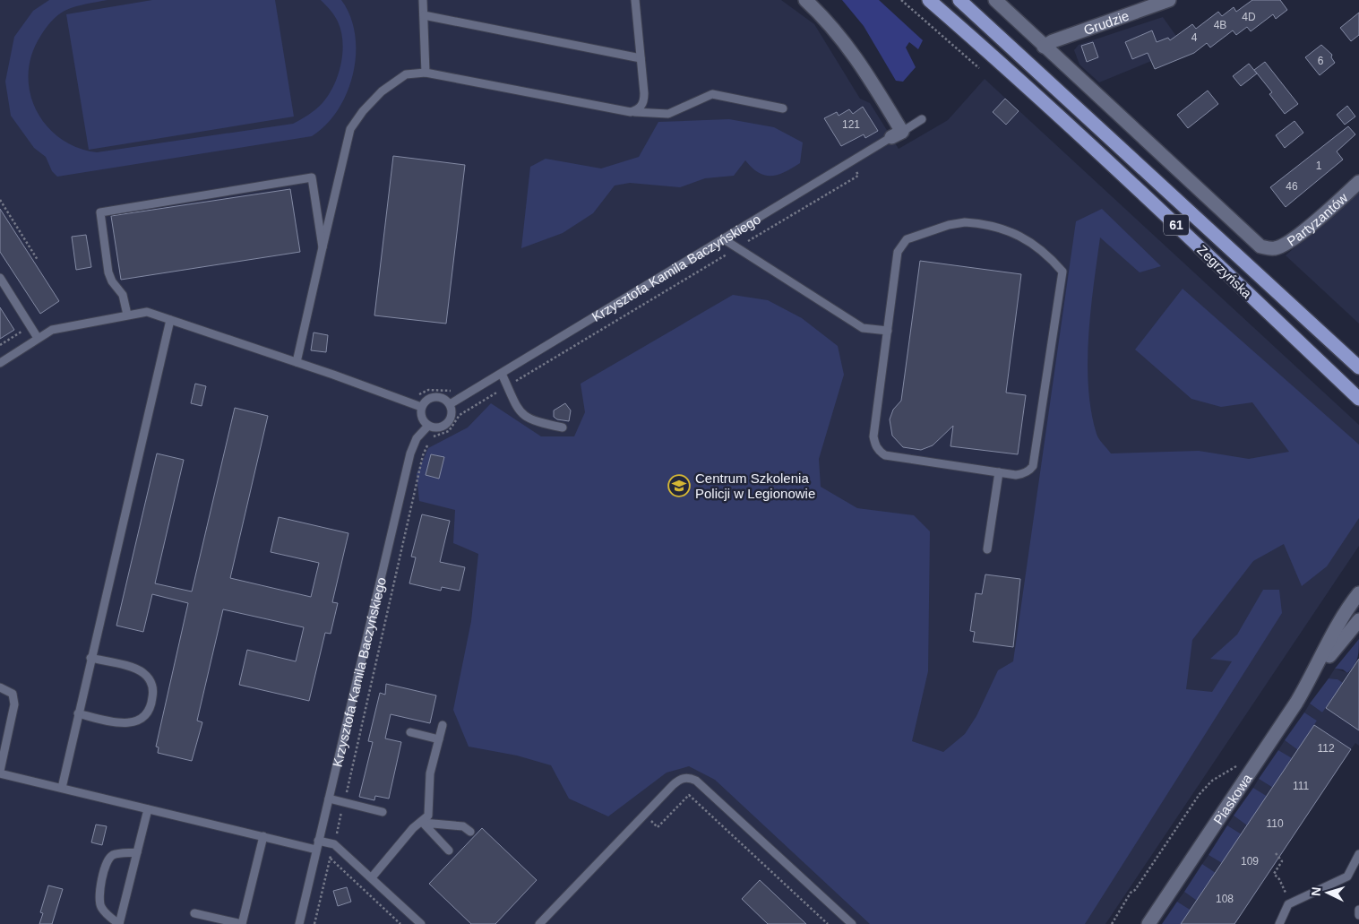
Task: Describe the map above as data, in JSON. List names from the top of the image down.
{
  "streets": {
    "main road": ["61", "Zegrzyńska"],
    "street": ["Grudzie", "Partyzantów", "Piaskowa"],
    "lane": ["Krzysztofa Kamila Baczyńskiego"]
  },
  "crossings": [
    ["Grudzie", "Partyzantów"]
  ],
  "places": {
    "school or university": ["Centrum Szkolenia Policji w Legionowie"]
  },
  "house_numbers": [
    "4D",
    "4B",
    "4",
    "6",
    "121",
    "1",
    "46",
    "112",
    "111",
    "110",
    "109",
    "108"
  ],
  "north": "left"
}
